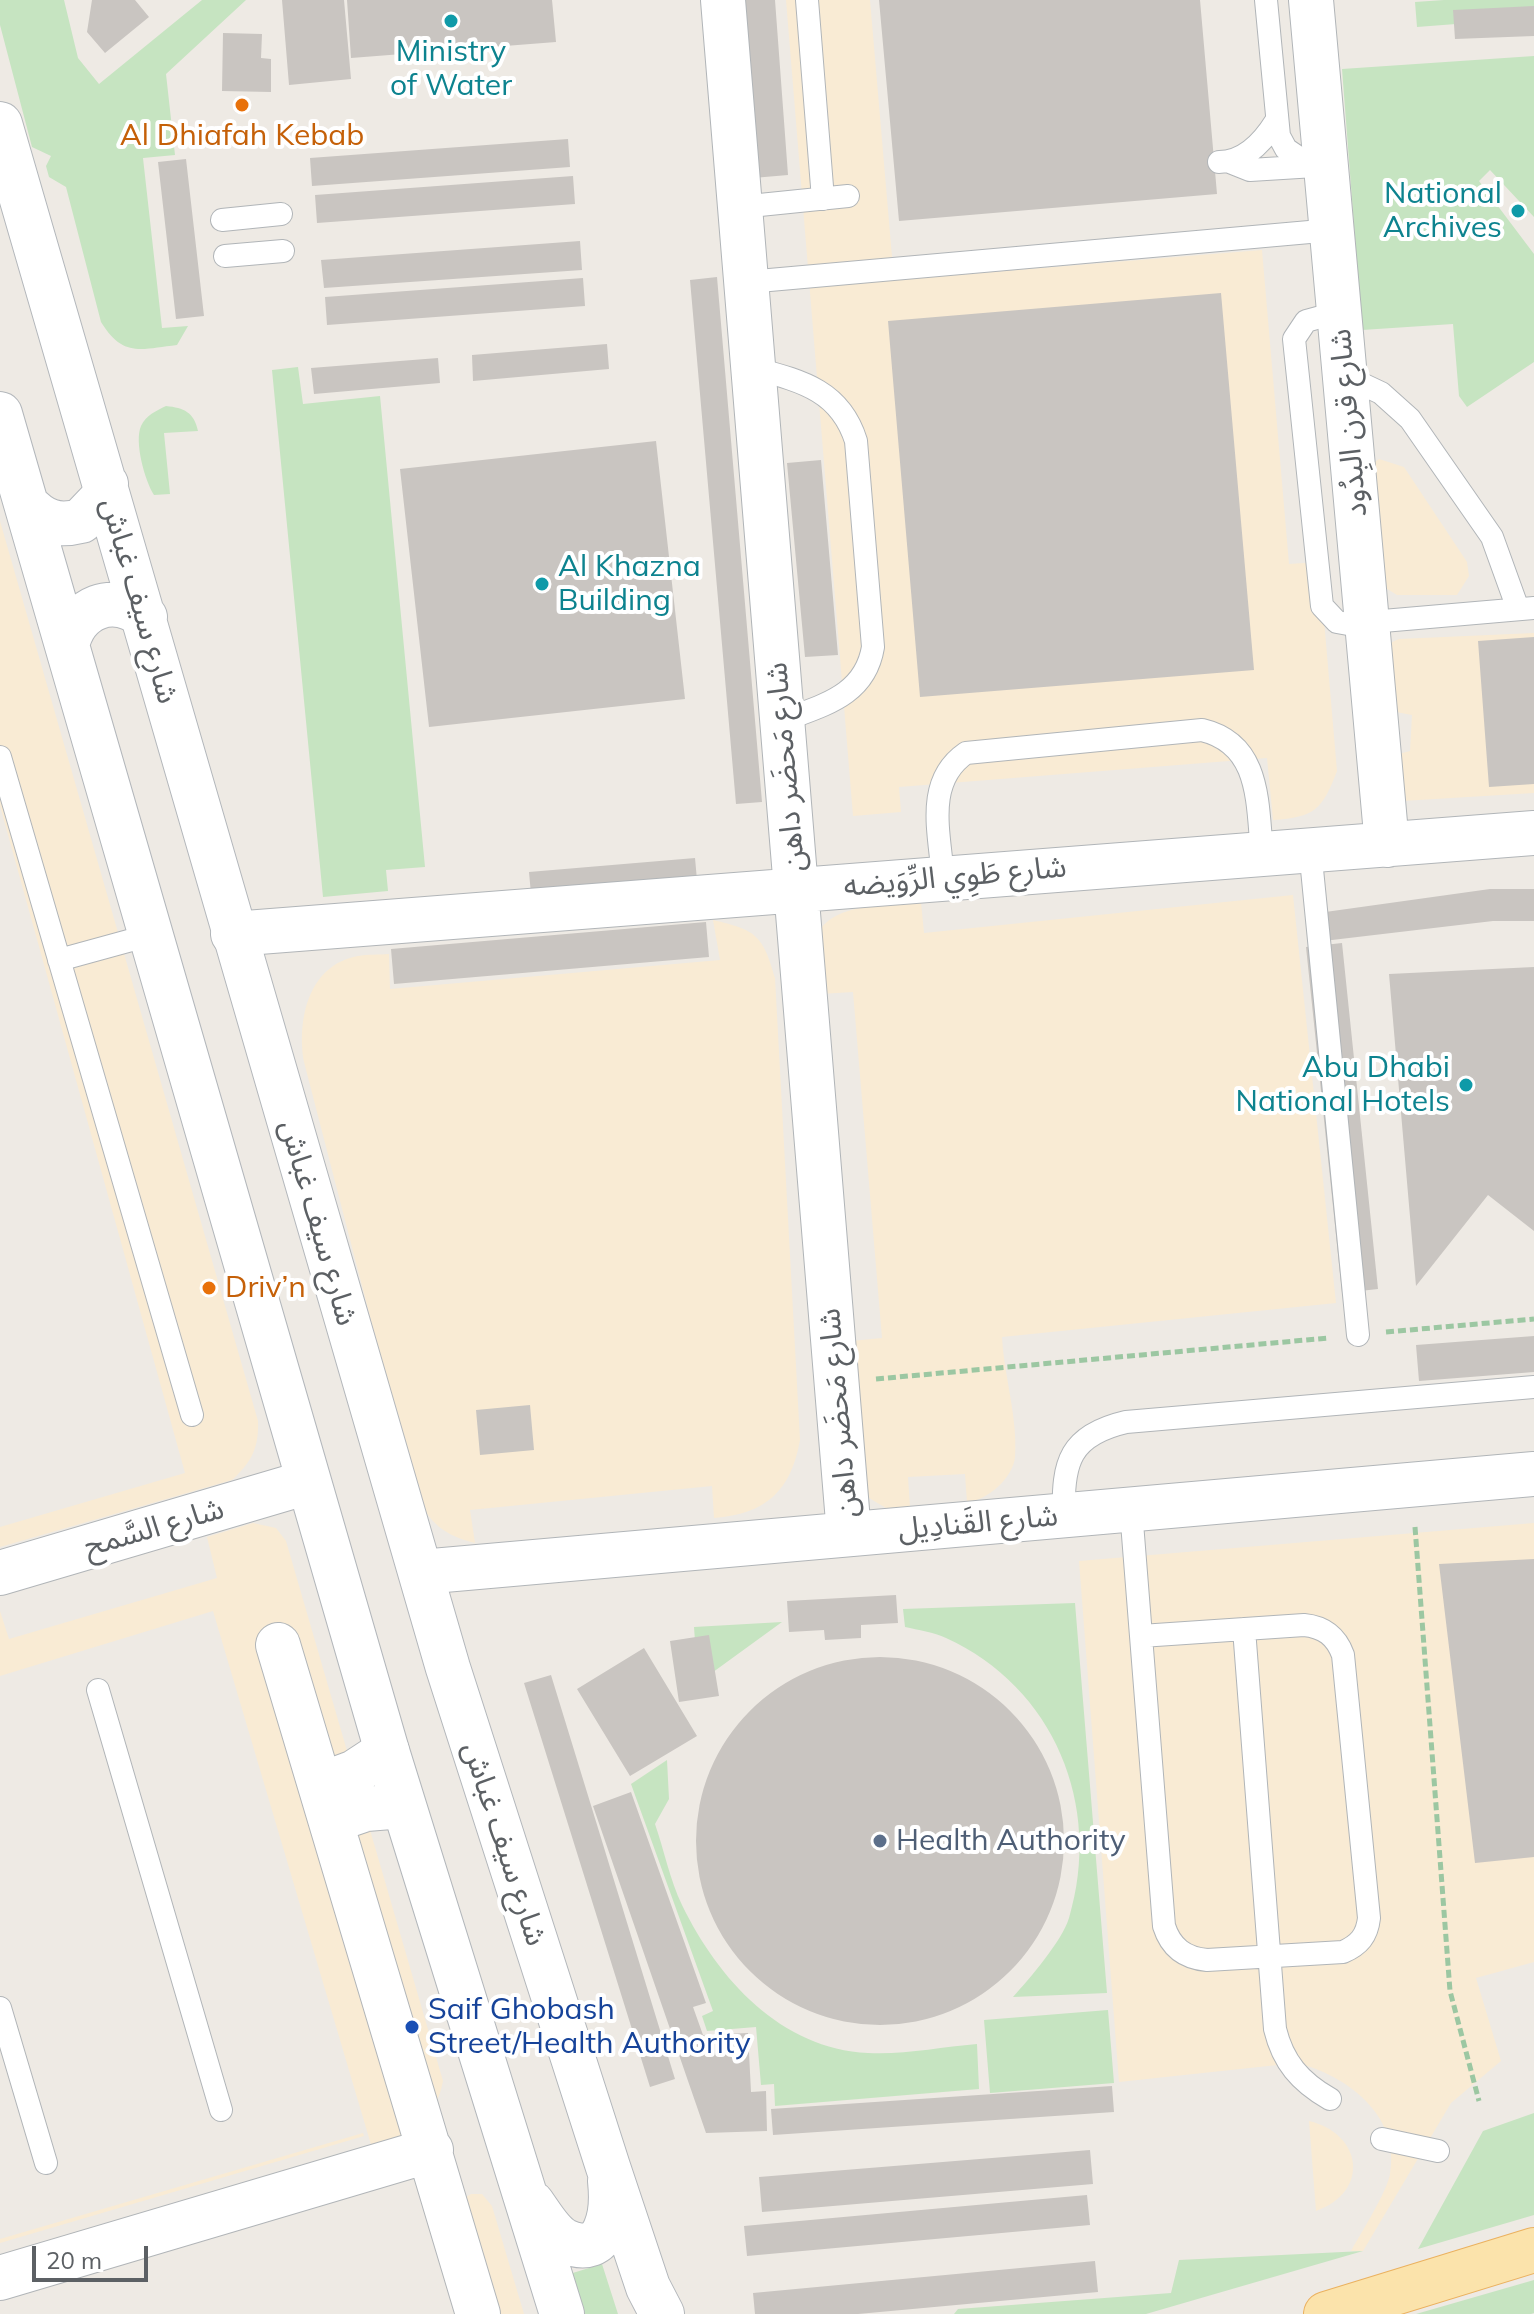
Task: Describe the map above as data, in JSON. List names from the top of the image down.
{
  "streets": {
    "street": [
      "شارع قرن البِدُود",
      "شارع سيف غباش",
      "شارع مَحضَر داهن",
      "شارع طَوِي الرِّوَيضه",
      "شارع القَنادِيل",
      "شارع السَّمح"
    ]
  },
  "crossings": [
    ["شارع قرن البِدُود", "شارع طَوِي الرِّوَيضه"],
    ["شارع سيف غباش", "شارع طَوِي الرِّوَيضه"],
    ["شارع سيف غباش", "شارع القَنادِيل"],
    ["شارع مَحضَر داهن", "شارع طَوِي الرِّوَيضه"],
    ["شارع مَحضَر داهن", "شارع القَنادِيل"]
  ],
  "places": [
    "Ministry of Water",
    "Al Dhiafah Kebab",
    "National Archives",
    "Al Khazna Building",
    "Abu Dhabi National Hotels",
    "Driv’n",
    "Health Authority",
    "Saif Ghobash Street/Health Authority"
  ],
  "scale_bar": "20 m"
}
